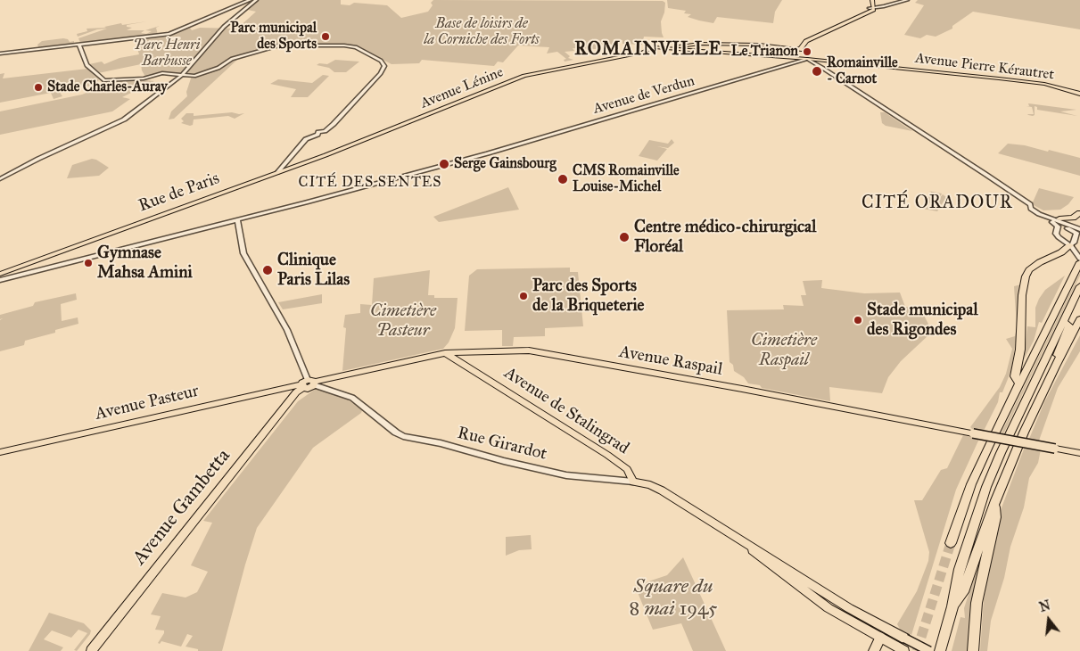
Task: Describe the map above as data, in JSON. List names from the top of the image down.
{
  "streets": {
    "main road": [
      "Avenue Pierre Kérautret",
      "Avenue Lénine",
      "Rue de Paris",
      "Avenue Raspail",
      "Avenue Pasteur",
      "Avenue de Stalingrad",
      "Avenue Gambetta"
    ],
    "street": ["Avenue de Verdun", "Rue Girardot"]
  },
  "crossings": [
    ["Avenue Pierre Kérautret", "Avenue Lénine"],
    ["Avenue Pierre Kérautret", "Avenue de Verdun"],
    ["Avenue Lénine", "Rue de Paris"],
    ["Avenue Raspail", "Avenue Pasteur"],
    ["Avenue Raspail", "Avenue de Stalingrad"],
    ["Avenue Pasteur", "Avenue de Stalingrad"],
    ["Avenue Pasteur", "Rue Girardot"],
    ["Avenue Pasteur", "Avenue Gambetta"],
    ["Avenue de Stalingrad", "Rue Girardot"],
    ["Rue Girardot", "Avenue Gambetta"]
  ],
  "districts": ["ROMAINVILLE", "CITÉ DES SENTES", "CITÉ ORADOUR"],
  "parks": [
    "Base de loisirs de la Corniche des Forts",
    "Parc Henri Barbusse",
    "Cimetière Pasteur",
    "Cimetière Raspail",
    "Square du 8 mai 1945"
  ],
  "places": [
    "Parc municipal des Sports",
    "Le Trianon",
    "Romainville - Carnot",
    "Stade Charles-Auray",
    "Serge Gainsbourg",
    "CMS Romainville Louise-Michel",
    "Centre médico-chirurgical Floréal",
    "Gymnase Mahsa Amini",
    "Clinique Paris Lilas",
    "Parc des Sports de la Briqueterie",
    "Stade municipal des Rigondes"
  ],
  "north": "top"
}
